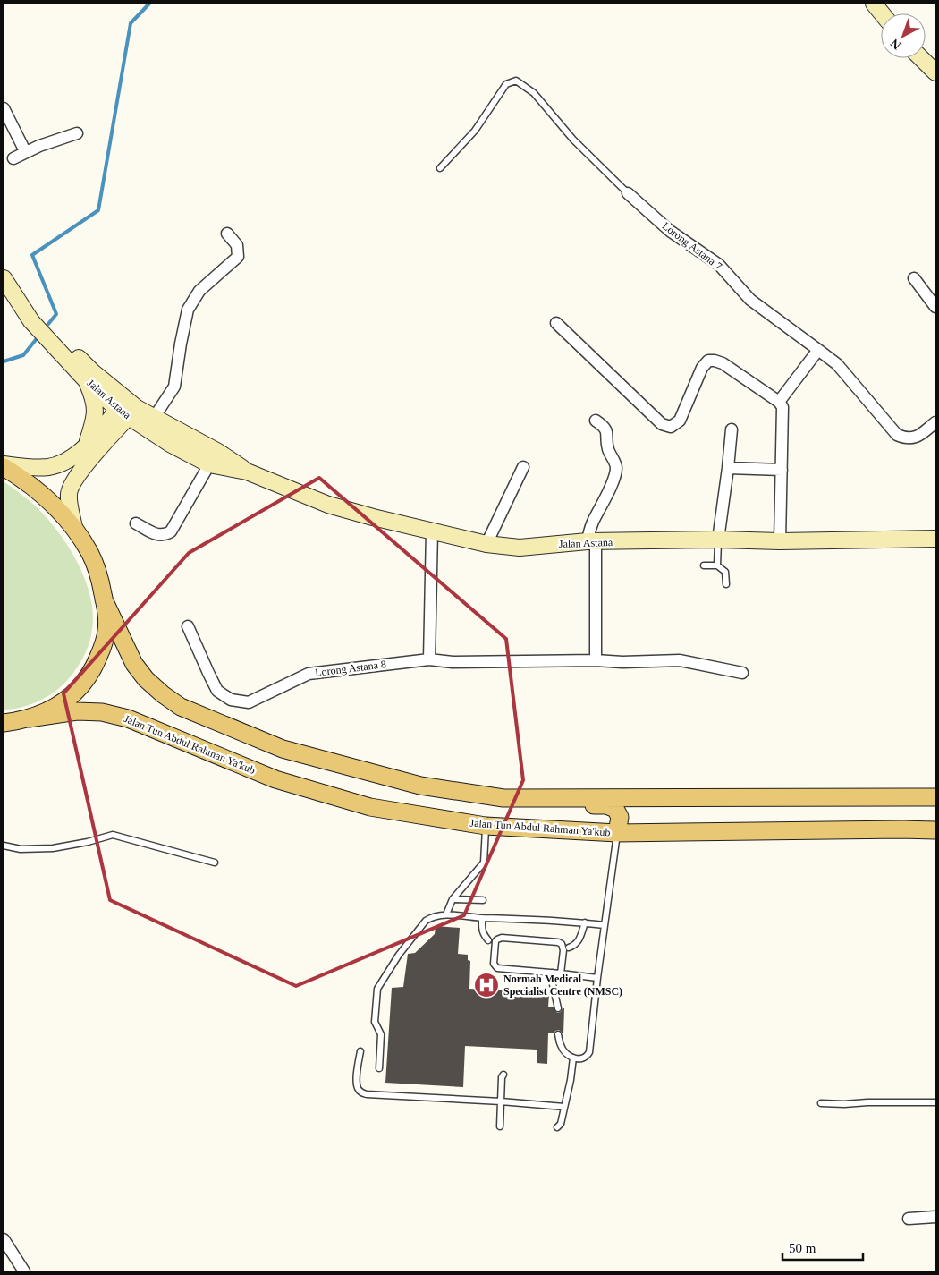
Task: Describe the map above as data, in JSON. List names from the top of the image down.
{
  "streets": {
    "main road": ["Jalan Astana", "Jalan Tun Abdul Rahman Ya'kub"],
    "street": ["Lorong Astana 7", "Lorong Astana 8"]
  },
  "places": {
    "hospital": ["Normah Medical Specialist Centre (NMSC)"]
  },
  "scale_bar": "50 m",
  "north": "bottom left"
}
